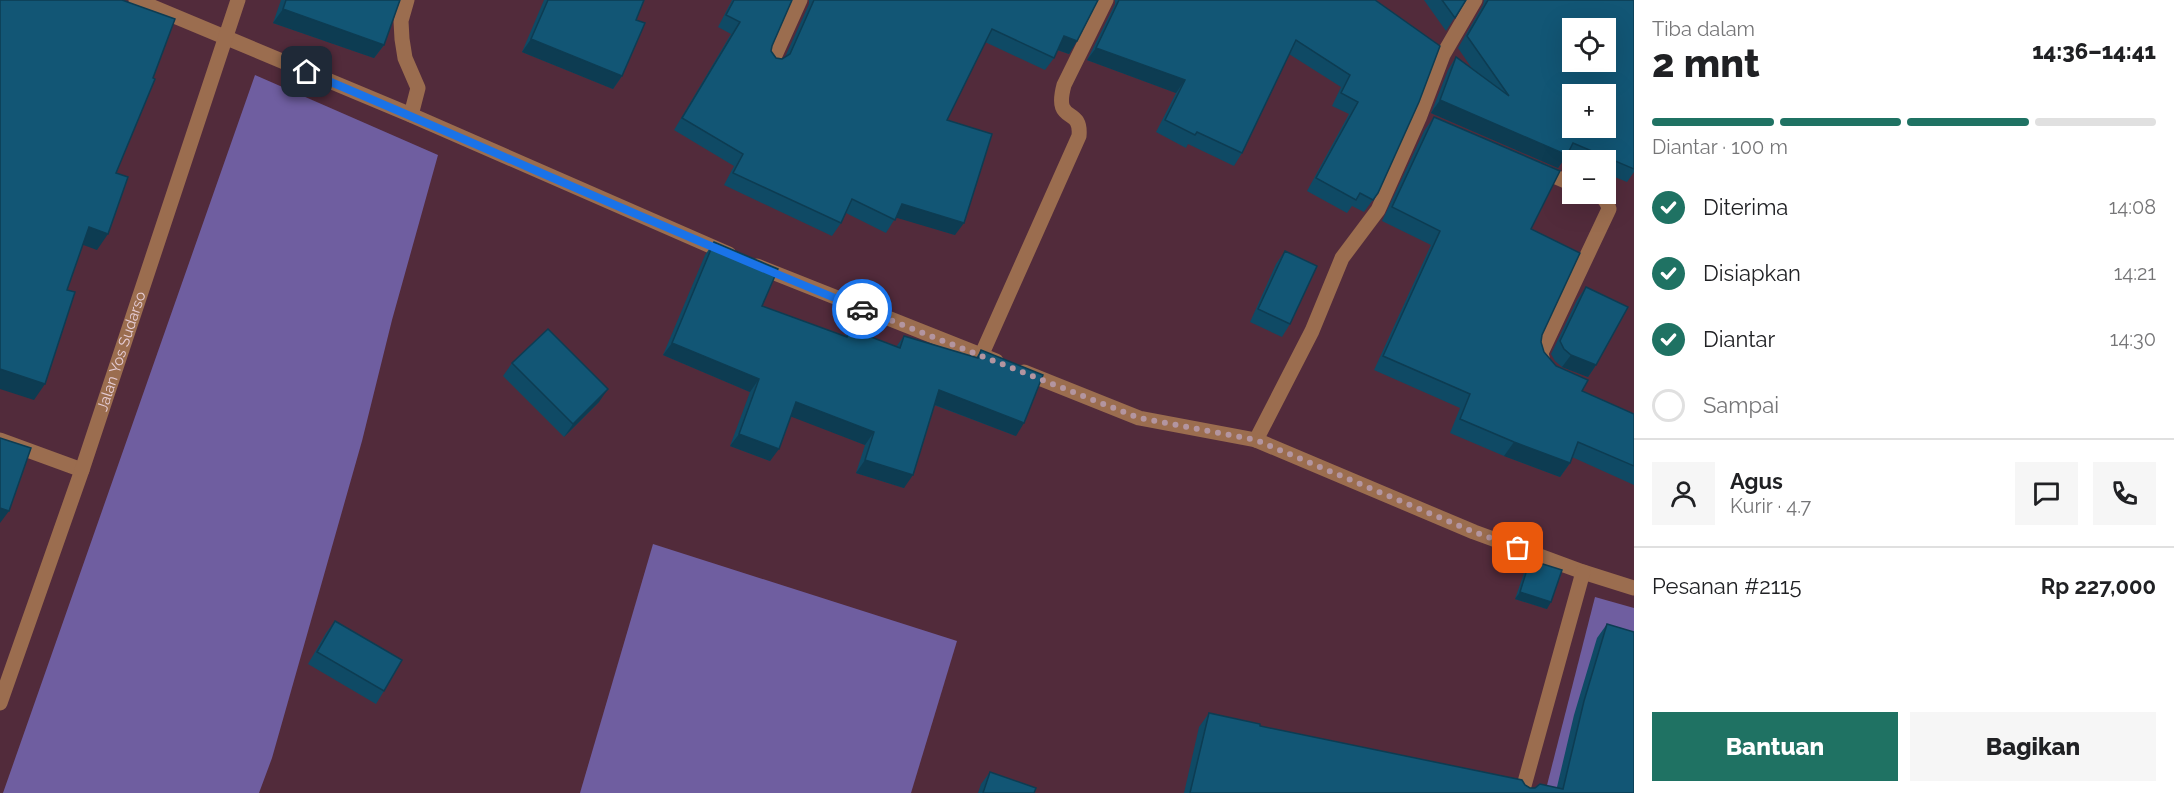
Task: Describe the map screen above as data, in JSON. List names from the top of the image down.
{
  "streets": {
    "street": ["Jalan Yos Sudarso"]
  },
  "page": {
    "heading": ["2 mnt", "Tiba dalam", "14:36–14:41"],
    "panel": [
      "Agus",
      "Kurir · 4.7",
      "Pesanan #2115",
      "Rp 227,000"
    ],
    "map_buttons": ["+", "−"],
    "bar": "Diantar · 100 m",
    "list": [
      ["Diterima", "14:08"],
      ["Disiapkan", "14:21"],
      ["Diantar", "14:30"],
      "Sampai"
    ],
    "buttons": ["Bantuan", "Bagikan"]
  }
}
